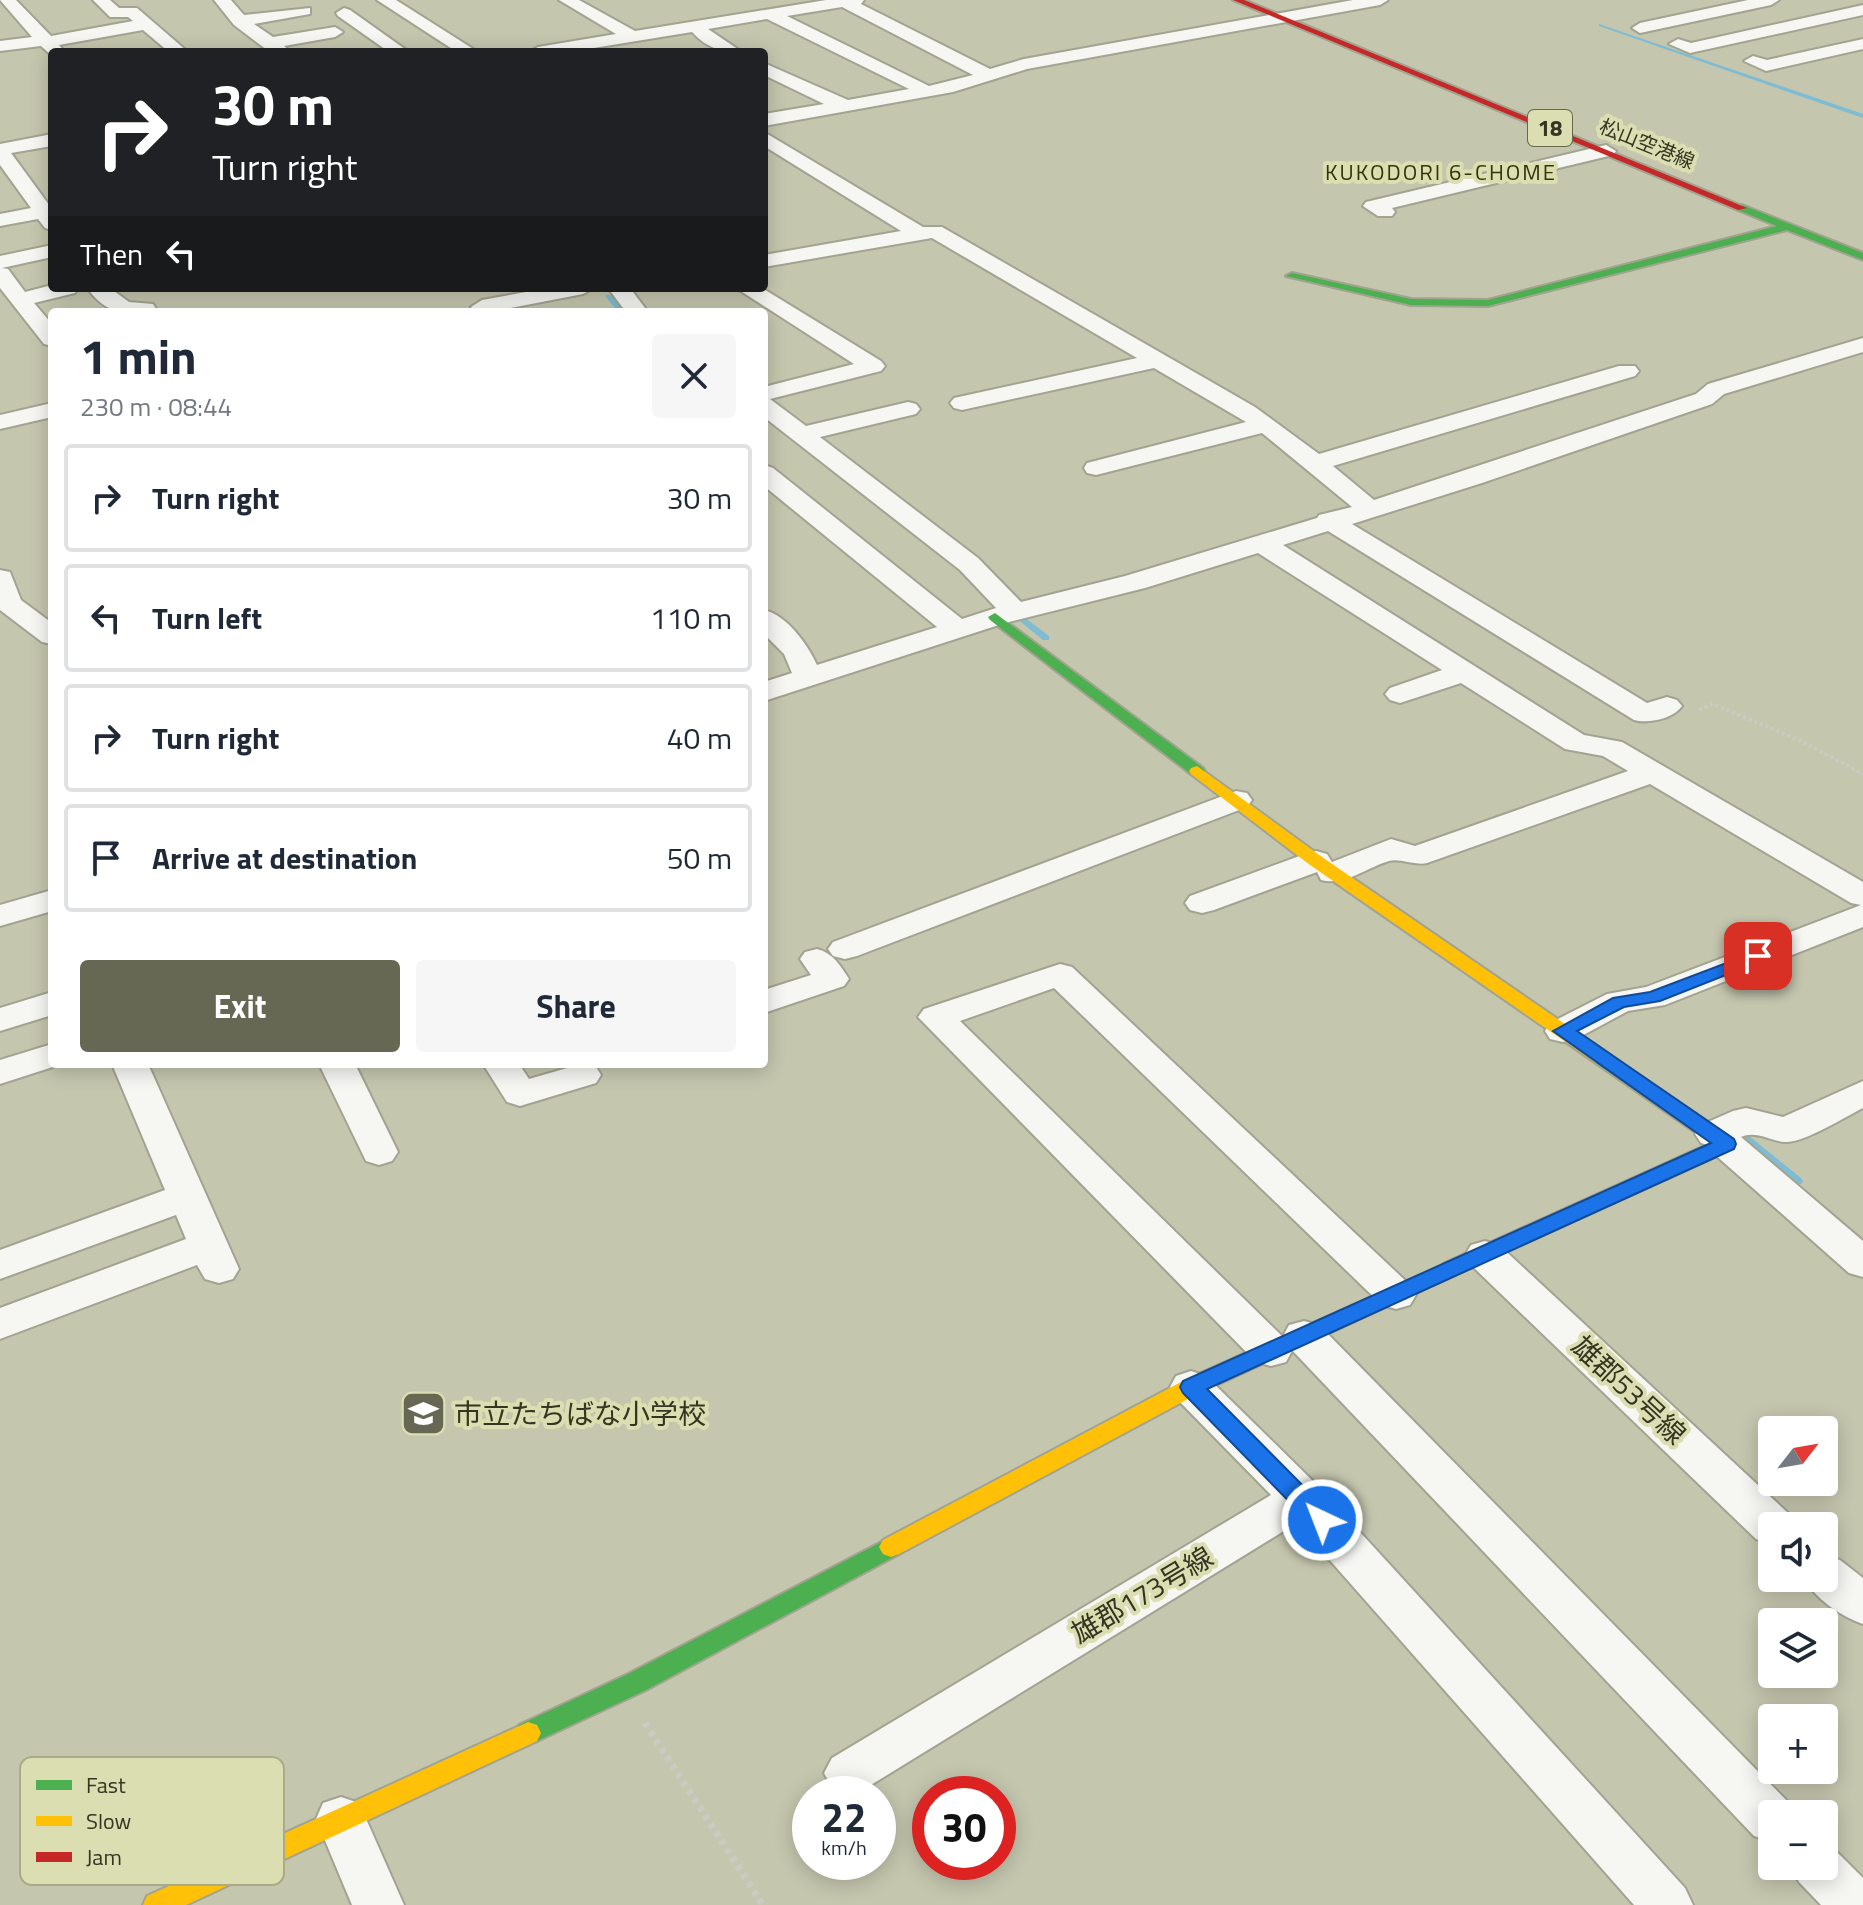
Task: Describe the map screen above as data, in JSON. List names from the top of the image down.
{
  "streets": {
    "street": [
      "18",
      "松山空港線",
      "雄郡53号線",
      "雄郡173号線"
    ]
  },
  "districts": ["KUKODORI 6-CHOME"],
  "places": {
    "school or university": ["市立たちばな小学校"]
  },
  "legend": ["Fast", "Slow", "Jam"],
  "north": "top right",
  "page": {
    "turn": ["30 m", "Turn right"],
    "then": "Then",
    "heading": ["1 min", "230 m · 08:44"],
    "list": [
      {
        "name": "Turn right",
        "value": "30 m"
      },
      {
        "name": "Turn left",
        "value": "110 m"
      },
      {
        "name": "Turn right",
        "value": "40 m"
      },
      {
        "name": "Arrive at destination",
        "value": "50 m"
      }
    ],
    "buttons": ["Exit", "Share"],
    "map_buttons": ["+", "−"],
    "speed": "22 km/h",
    "limit": "30"
  }
}
